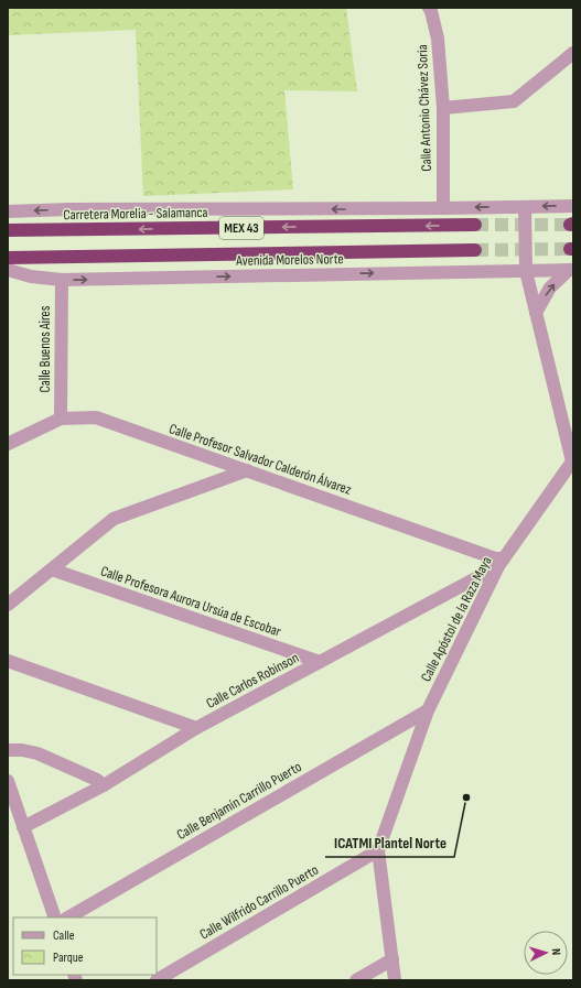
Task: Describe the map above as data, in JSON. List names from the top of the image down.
{
  "streets": {
    "highway": ["Carretera Morelia - Salamanca", "MEX 43"],
    "street": [
      "Calle Antonio Chávez Soria",
      "Avenida Morelos Norte",
      "Calle Buenos Aires",
      "Calle Profesor Salvador Calderón Álvarez",
      "Calle Profesora Aurora Ursúa de Escobar",
      "Calle Apóstol de la Raza Maya",
      "Calle Carlos Robinson",
      "Calle Benjamín Carrillo Puerto",
      "Calle Wilfrido Carrillo Puerto"
    ]
  },
  "crossings": [
    ["Avenida Morelos Norte", "Calle Buenos Aires"],
    ["Avenida Morelos Norte", "Calle Apóstol de la Raza Maya"],
    ["Calle Buenos Aires", "Calle Profesor Salvador Calderón Álvarez"],
    ["Calle Profesor Salvador Calderón Álvarez", "Calle Apóstol de la Raza Maya"],
    ["Calle Profesor Salvador Calderón Álvarez", "Calle Carlos Robinson"],
    ["Calle Profesora Aurora Ursúa de Escobar", "Calle Carlos Robinson"],
    ["Calle Apóstol de la Raza Maya", "Calle Carlos Robinson"],
    ["Calle Apóstol de la Raza Maya", "Calle Benjamín Carrillo Puerto"],
    ["Calle Apóstol de la Raza Maya", "Calle Wilfrido Carrillo Puerto"]
  ],
  "places": ["ICATMI Plantel Norte"],
  "legend": ["Calle", "Parque"],
  "north": "right"
}
